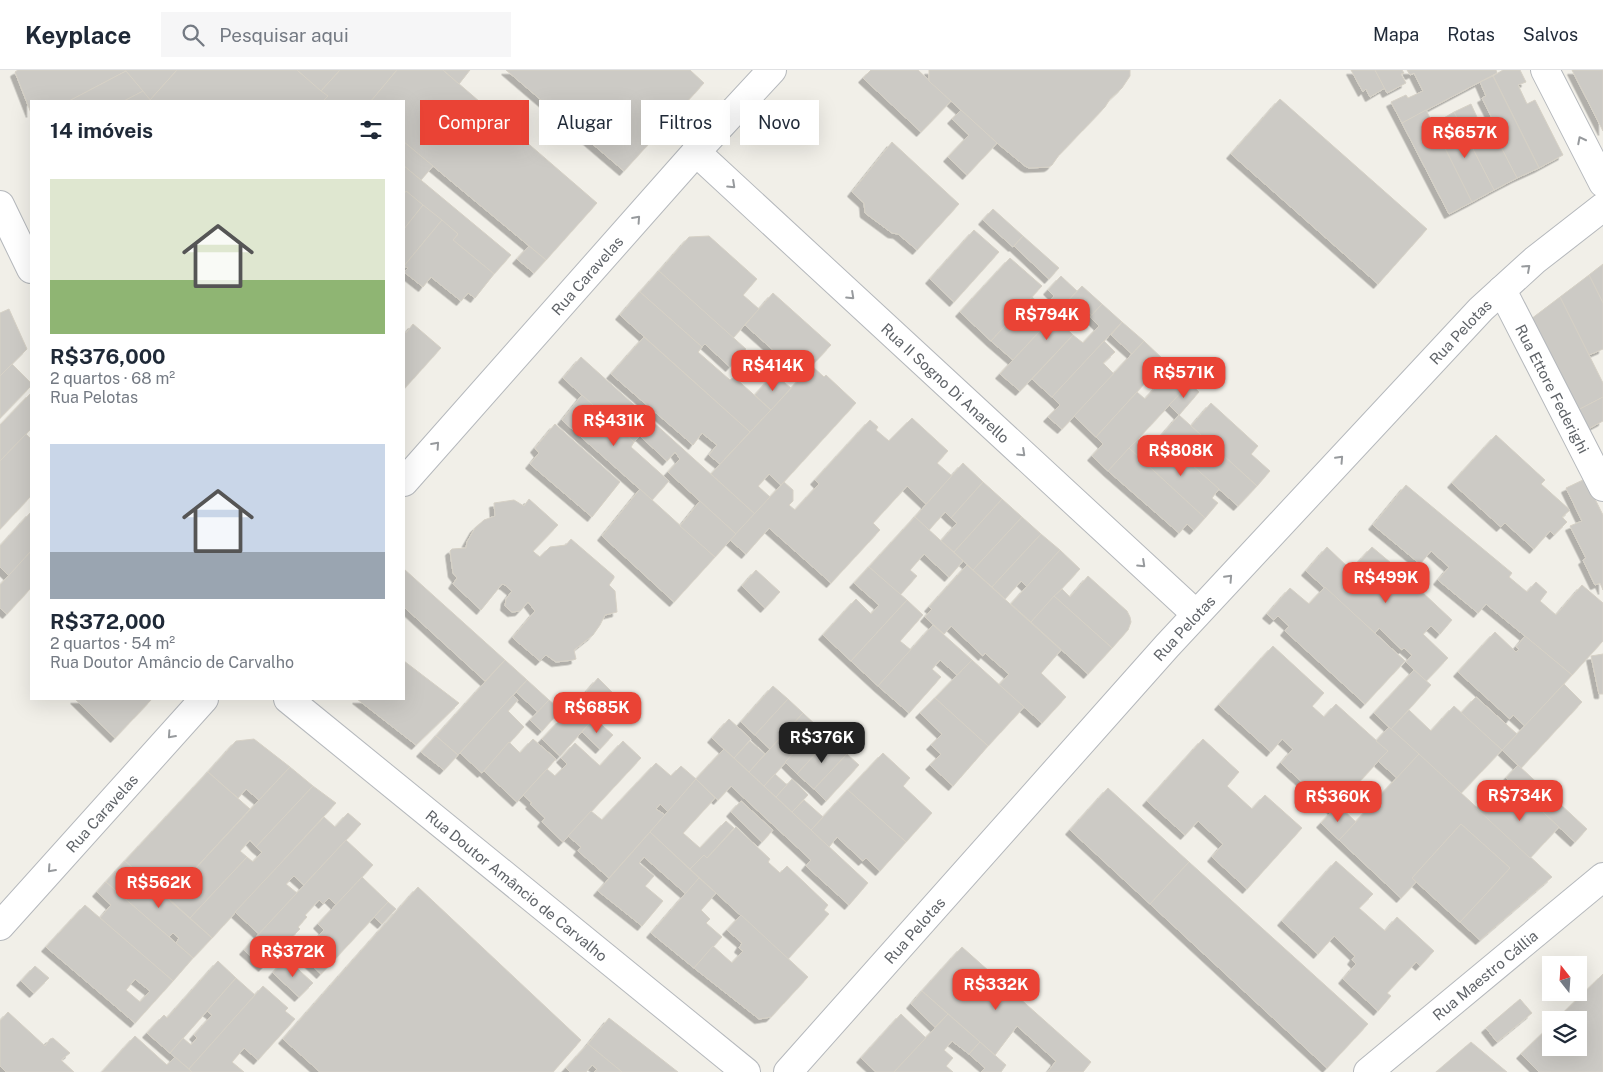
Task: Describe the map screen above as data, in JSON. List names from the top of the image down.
{
  "streets": {
    "street": [
      "Rua Caravelas",
      "Rua Pelotas",
      "Rua II Sogno Di Anarello",
      "Rua Ettore Federighi",
      "Rua Doutor Amâncio de Carvalho",
      "Rua Maestro Cállia"
    ]
  },
  "crossings": [
    ["Rua Caravelas", "Rua II Sogno Di Anarello"],
    ["Rua Pelotas", "Rua II Sogno Di Anarello"],
    ["Rua Pelotas", "Rua Ettore Federighi"]
  ],
  "one_way": ["Rua Pelotas", "Rua II Sogno Di Anarello"],
  "north": "top",
  "page": {
    "header": "Keyplace",
    "search": "Pesquisar aqui",
    "nav": ["Mapa", "Rotas", "Salvos"],
    "chip": [
      "Comprar",
      "Alugar",
      "Filtros",
      "Novo"
    ],
    "heading": "14 imóveis",
    "price": [
      "R$657K",
      "R$794K",
      "R$414K",
      "R$571K",
      "R$431K",
      "R$808K",
      "R$499K",
      "R$685K",
      "R$376K",
      "R$734K",
      "R$360K",
      "R$562K",
      "R$372K",
      "R$332K"
    ],
    "list": [
      {
        "name": "R$376,000",
        "note": "2 quartos · 68 m² · Rua Pelotas"
      },
      {
        "name": "R$372,000",
        "note": "2 quartos · 54 m² · Rua Doutor Amâncio de Carvalho"
      }
    ]
  }
}
